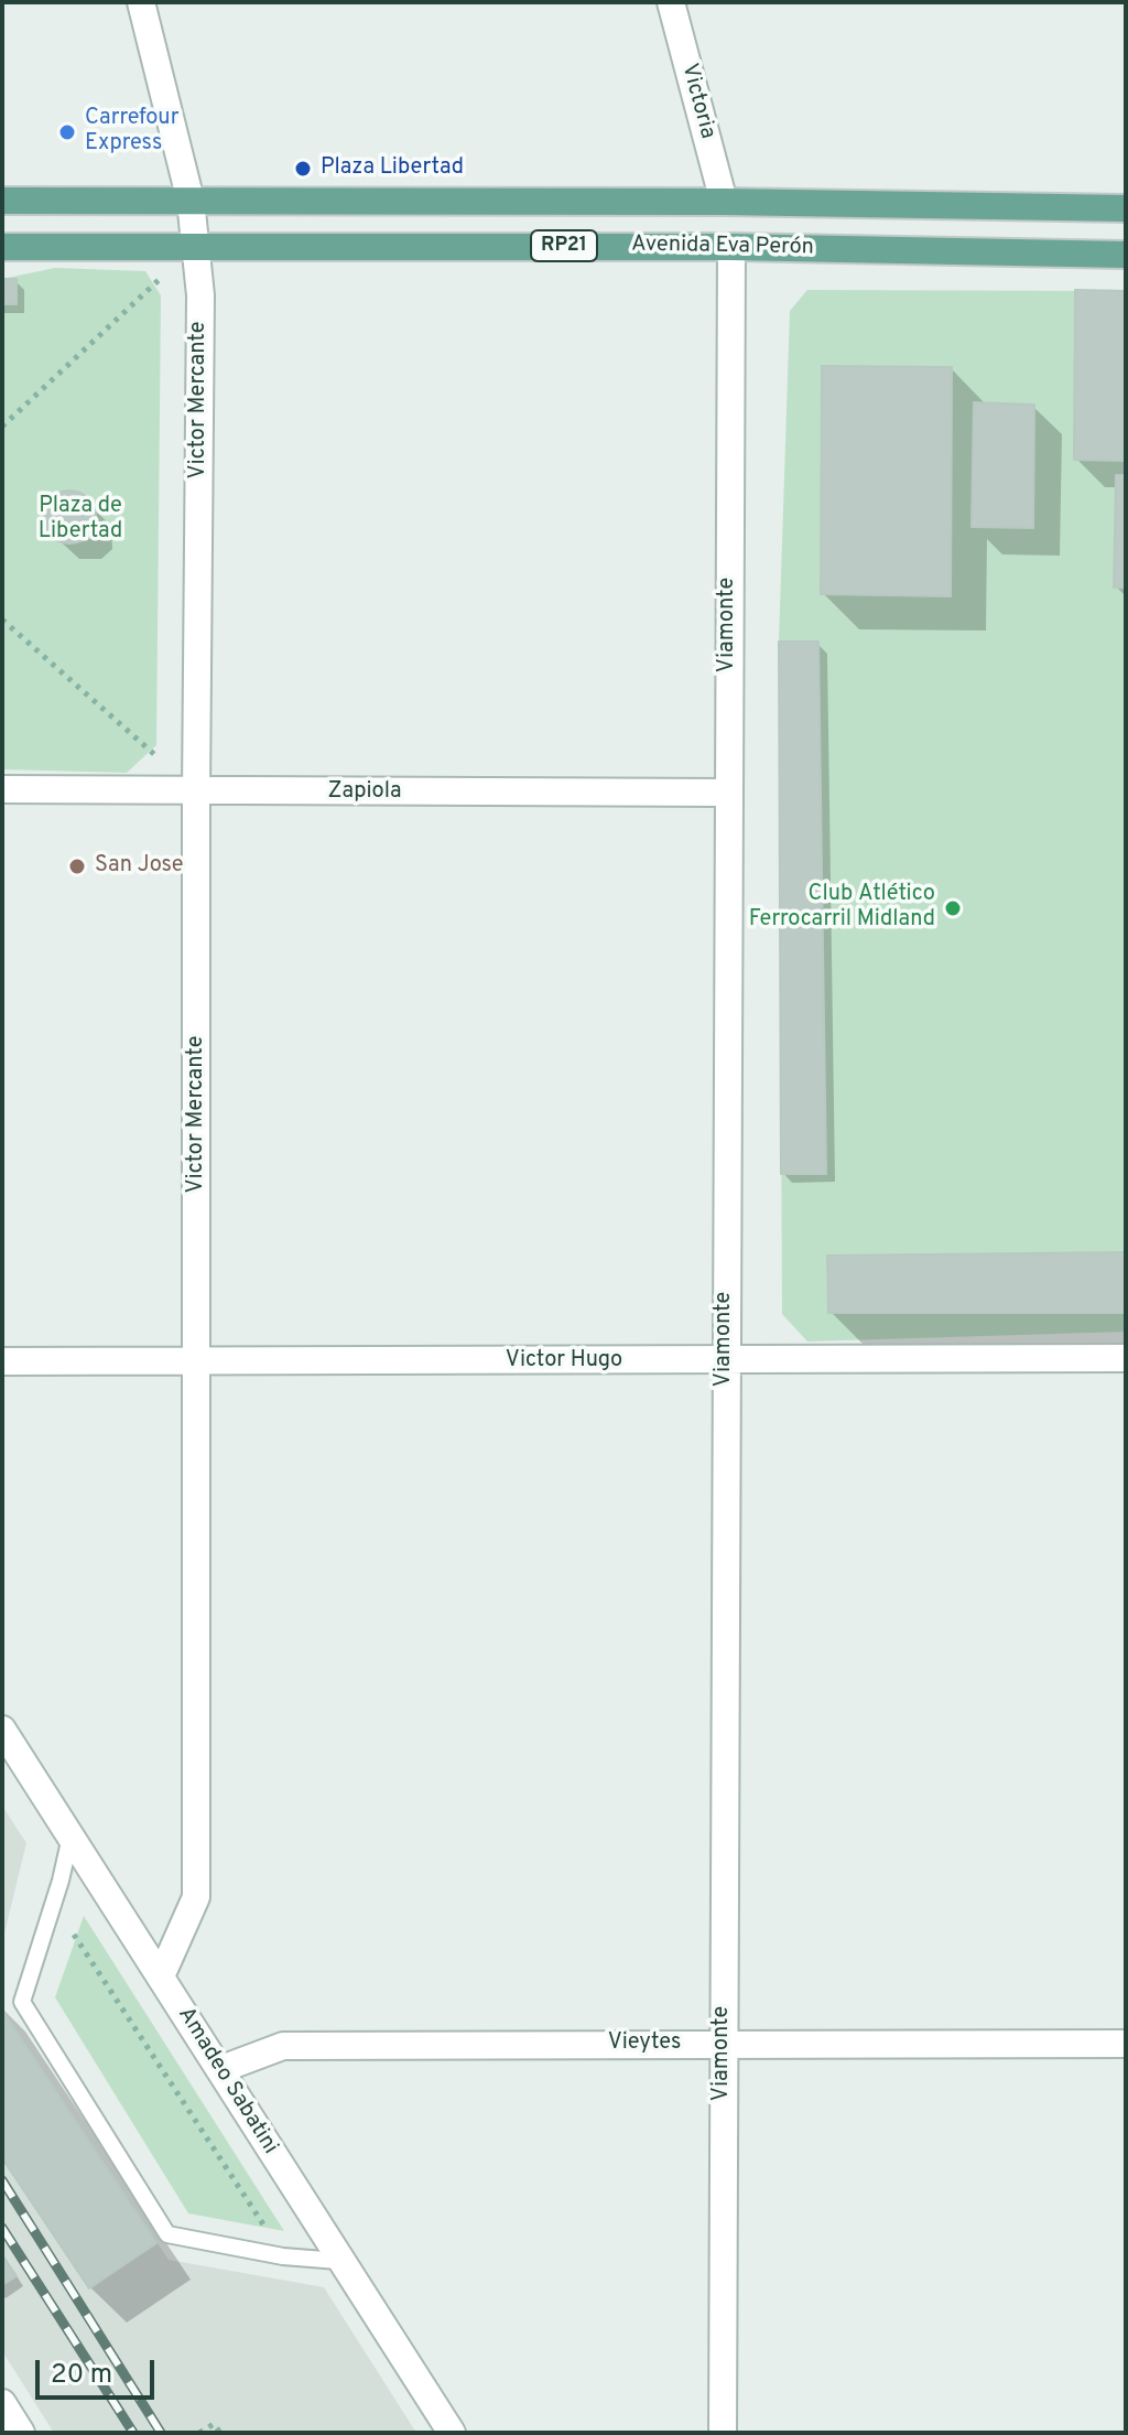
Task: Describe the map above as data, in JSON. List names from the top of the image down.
{
  "streets": {
    "main road": ["RP21", "Avenida Eva Perón"],
    "street": [
      "Victoria",
      "Victor Mercante",
      "Viamonte",
      "Zapiola",
      "Victor Hugo",
      "Vieytes",
      "Amadeo Sabatini"
    ]
  },
  "crossings": [
    ["Victoria", "Avenida Eva Perón"],
    ["Avenida Eva Perón", "Victor Mercante"],
    ["Avenida Eva Perón", "Viamonte"],
    ["Victor Mercante", "Zapiola"],
    ["Victor Mercante", "Victor Hugo"],
    ["Victor Mercante", "Amadeo Sabatini"],
    ["Viamonte", "Zapiola"],
    ["Viamonte", "Victor Hugo"],
    ["Viamonte", "Vieytes"],
    ["Vieytes", "Amadeo Sabatini"]
  ],
  "parks": ["Plaza de Libertad"],
  "places": [
    "Carrefour Express",
    "Plaza Libertad",
    "San Jose",
    "Club Atlético Ferrocarril Midland"
  ],
  "scale_bar": "20 m"
}
